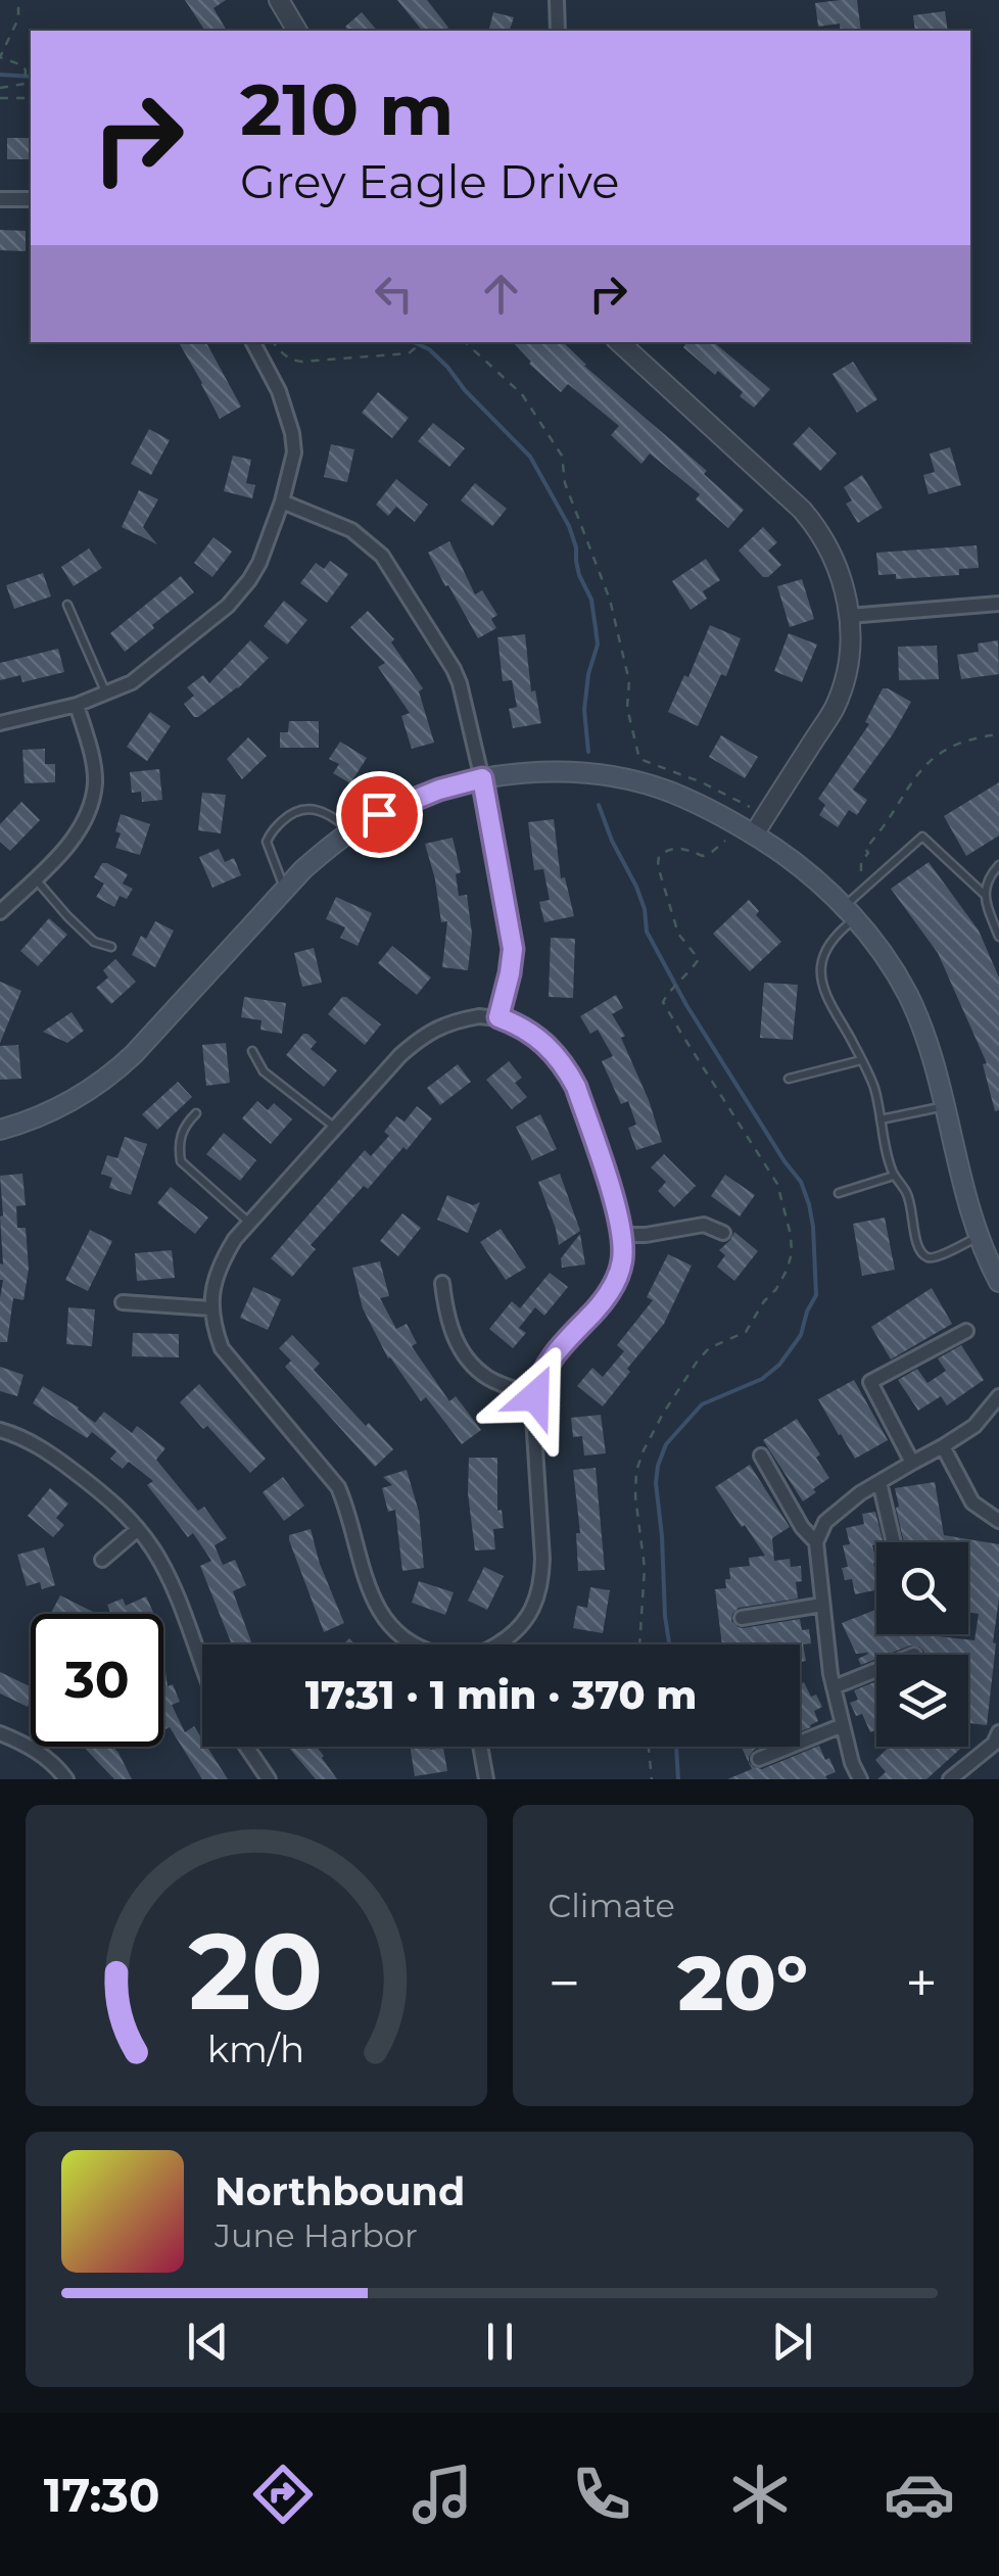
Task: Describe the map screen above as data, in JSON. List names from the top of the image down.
{
  "page": {
    "turn": ["210 m", "Grey Eagle Drive"],
    "limit": "30",
    "trip": "17:31 · 1 min · 370 m",
    "tile": "Climate",
    "heat": ["−", "20°", "+"],
    "song": ["Northbound", "June Harbor"],
    "tabs": "17:30",
    "gauge": ["20", "km/h"]
  }
}
